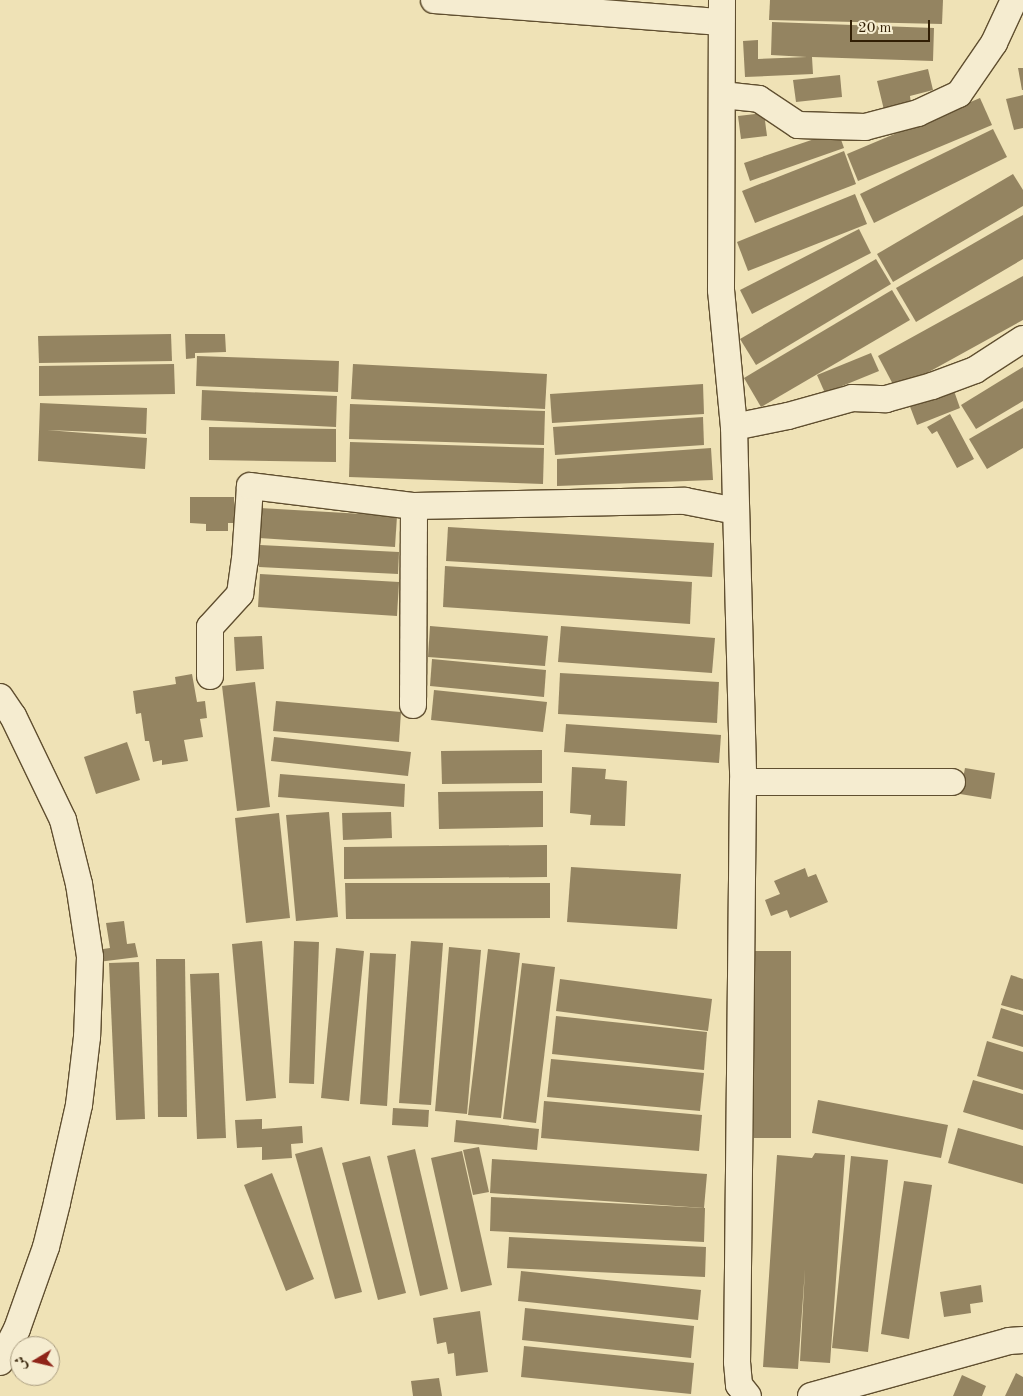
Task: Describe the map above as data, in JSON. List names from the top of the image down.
{
  "scale_bar": "20 m",
  "north": "left"
}
